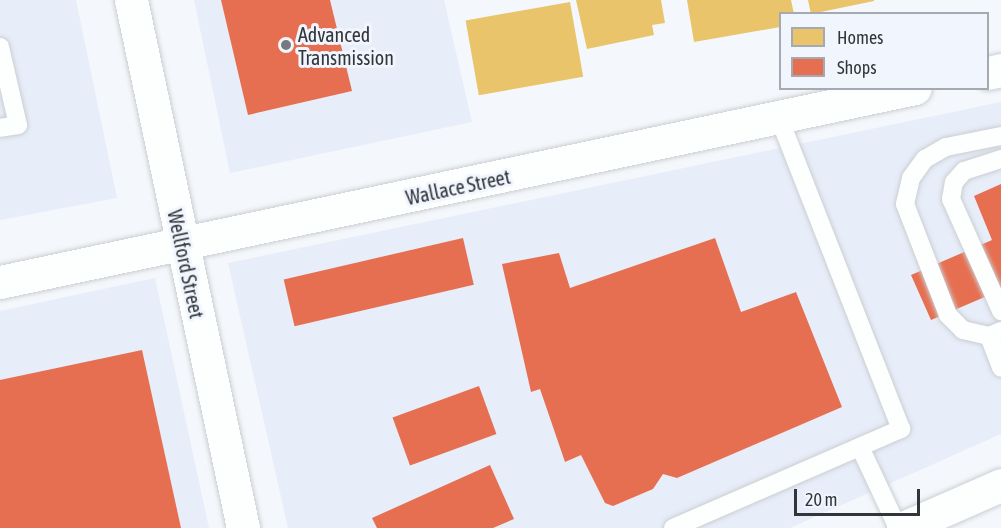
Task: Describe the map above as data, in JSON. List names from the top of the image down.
{
  "streets": {
    "street": ["Wallace Street", "Wellford Street"]
  },
  "crossings": [
    ["Wallace Street", "Wellford Street"]
  ],
  "places": ["Advanced Transmission"],
  "legend": ["Homes", "Shops"],
  "scale_bar": "20 m"
}
